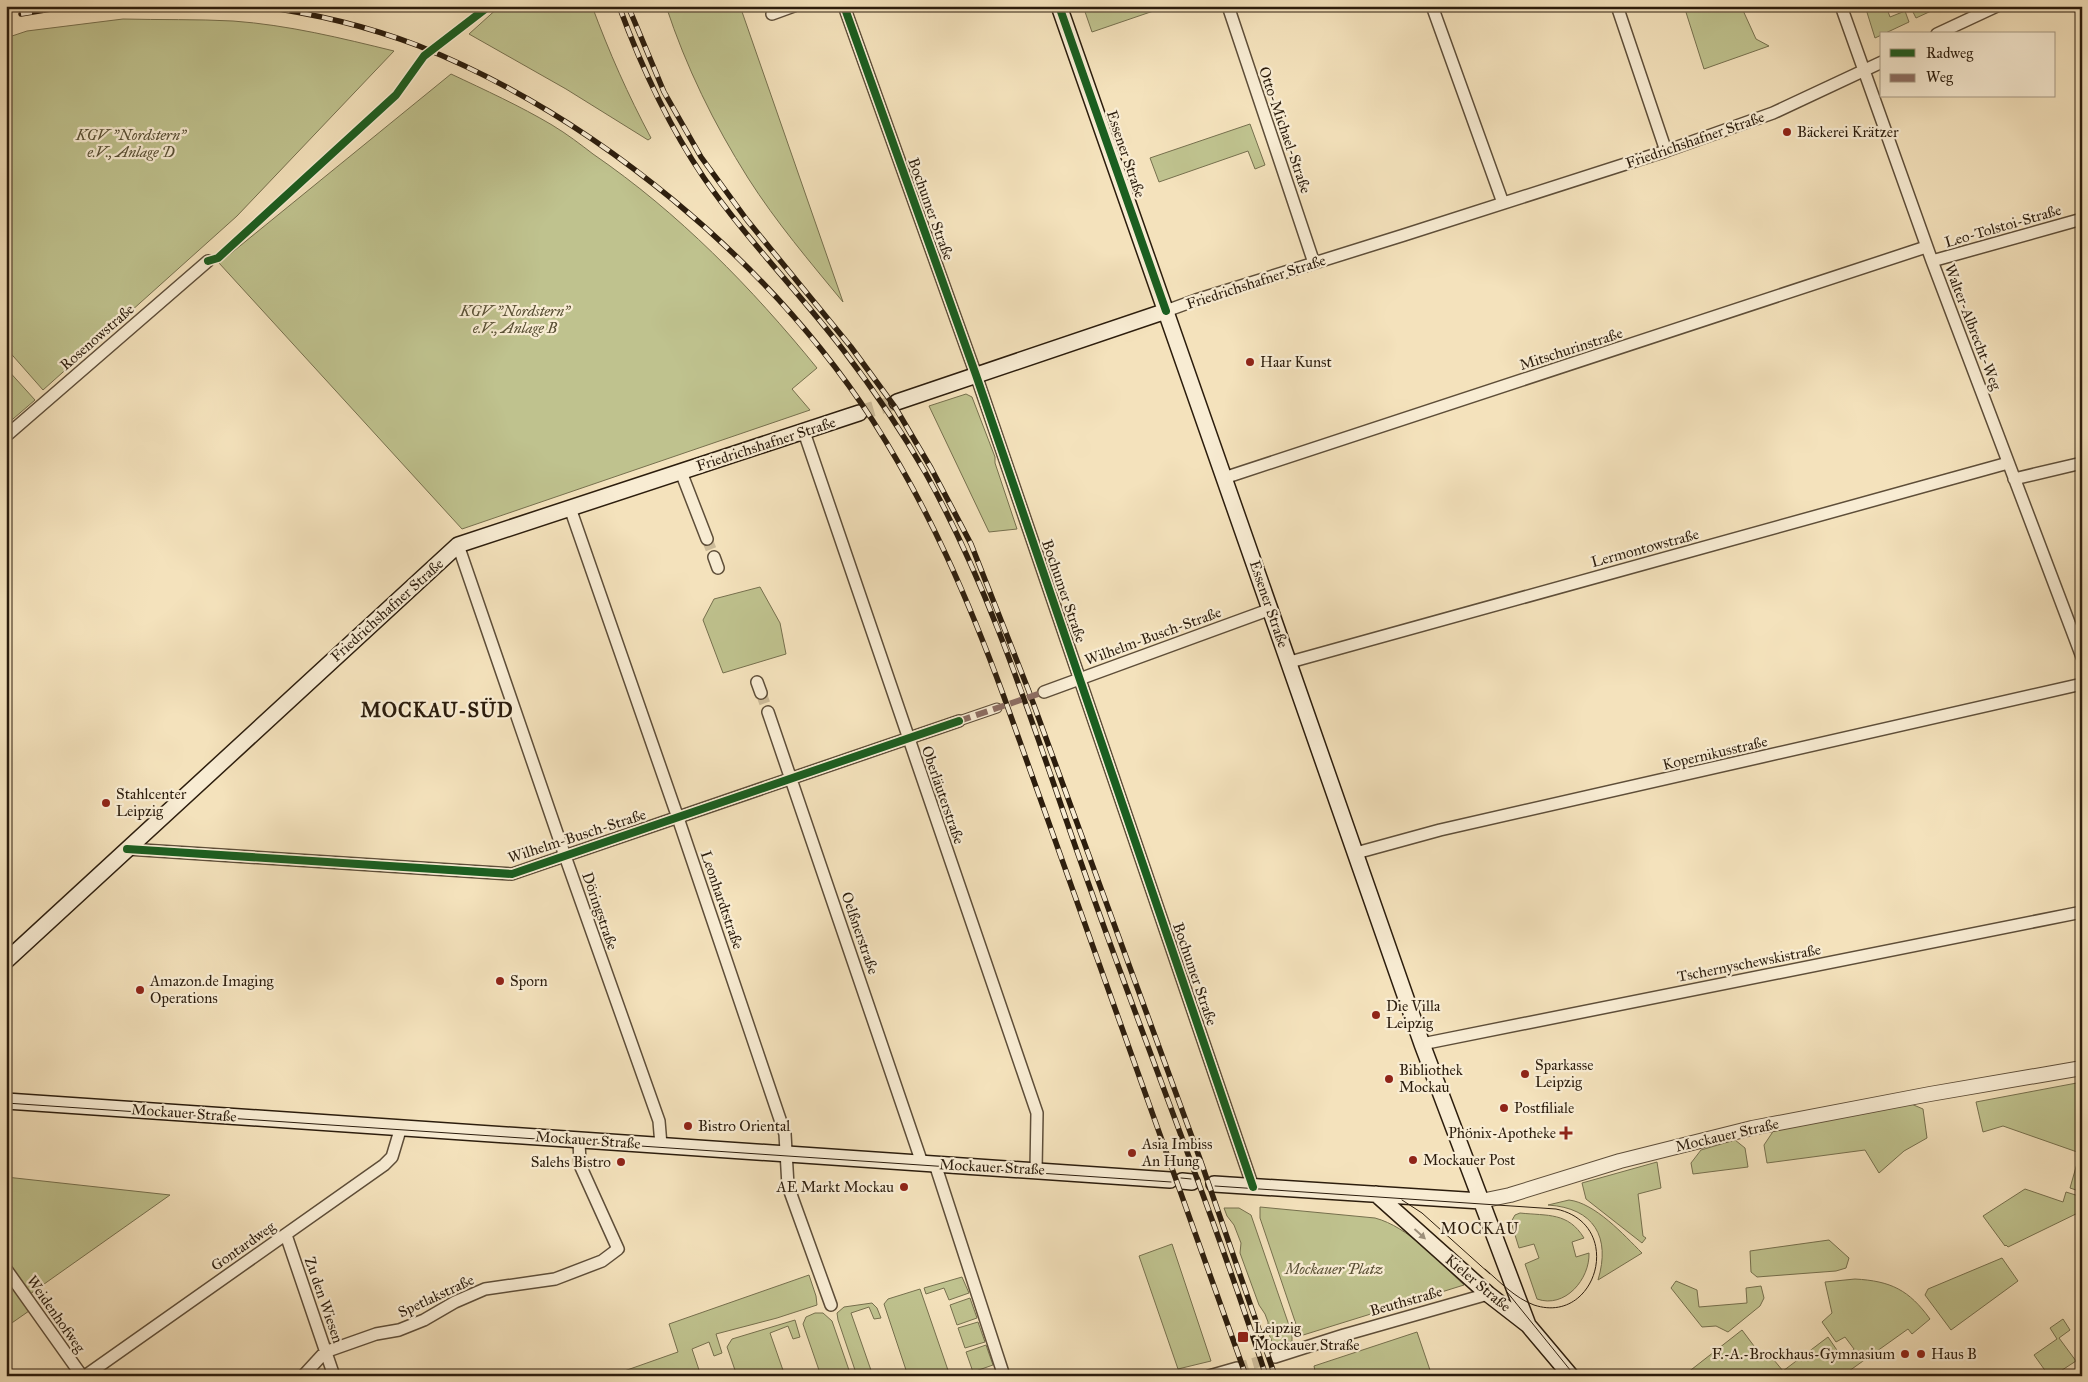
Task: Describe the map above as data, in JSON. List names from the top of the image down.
{
  "streets": {
    "main road": [
      "Friedrichshafner Straße",
      "Essener Straße",
      "Mockauer Straße",
      "Kieler Straße"
    ],
    "street": [
      "Otto-Michael-Straße",
      "Bochumer Straße",
      "Leo-Tolstoi-Straße",
      "Walter-Albrecht-Weg",
      "Rosenowstraße",
      "Mitschurinstraße",
      "Lermontowstraße",
      "Wilhelm-Busch-Straße",
      "Kopernikusstraße",
      "Oberläuterstraße",
      "Leonhardtstraße",
      "Döringstraße",
      "Oelßnerstraße",
      "Tschernyschewskistraße",
      "Gontardweg",
      "Spetlakstraße",
      "Zu den Wiesen",
      "Beuthstraße",
      "Weidenhofweg"
    ]
  },
  "crossings": [
    ["Otto-Michael-Straße", "Friedrichshafner Straße"],
    ["Friedrichshafner Straße", "Essener Straße"],
    ["Friedrichshafner Straße", "Bochumer Straße"],
    ["Friedrichshafner Straße", "Walter-Albrecht-Weg"],
    ["Friedrichshafner Straße", "Wilhelm-Busch-Straße"],
    ["Friedrichshafner Straße", "Oberläuterstraße"],
    ["Friedrichshafner Straße", "Leonhardtstraße"],
    ["Friedrichshafner Straße", "Döringstraße"],
    ["Essener Straße", "Mitschurinstraße"],
    ["Essener Straße", "Lermontowstraße"],
    ["Essener Straße", "Wilhelm-Busch-Straße"],
    ["Essener Straße", "Kopernikusstraße"],
    ["Essener Straße", "Tschernyschewskistraße"],
    ["Essener Straße", "Mockauer Straße"],
    ["Essener Straße", "Kieler Straße"],
    ["Bochumer Straße", "Wilhelm-Busch-Straße"],
    ["Bochumer Straße", "Mockauer Straße"],
    ["Leo-Tolstoi-Straße", "Walter-Albrecht-Weg"],
    ["Walter-Albrecht-Weg", "Mitschurinstraße"],
    ["Walter-Albrecht-Weg", "Lermontowstraße"],
    ["Wilhelm-Busch-Straße", "Oberläuterstraße"],
    ["Wilhelm-Busch-Straße", "Leonhardtstraße"],
    ["Wilhelm-Busch-Straße", "Döringstraße"],
    ["Wilhelm-Busch-Straße", "Oelßnerstraße"],
    ["Oberläuterstraße", "Mockauer Straße"],
    ["Leonhardtstraße", "Mockauer Straße"],
    ["Döringstraße", "Mockauer Straße"],
    ["Oelßnerstraße", "Mockauer Straße"],
    ["Mockauer Straße", "Gontardweg"],
    ["Mockauer Straße", "Kieler Straße"],
    ["Mockauer Straße", "Spetlakstraße"],
    ["Gontardweg", "Zu den Wiesen"],
    ["Gontardweg", "Weidenhofweg"],
    ["Kieler Straße", "Beuthstraße"],
    ["Spetlakstraße", "Zu den Wiesen"]
  ],
  "one_way": ["Kieler Straße"],
  "districts": ["MOCKAU-SÜD", "MOCKAU"],
  "parks": ["KGV \"Nordstern\" e.V., Anlage D", "KGV \"Nordstern\" e.V., Anlage B", "Mockauer Platz"],
  "places": {
    "other": [
      "Bäckerei Krätzer",
      "Haar Kunst",
      "Stahlcenter Leipzig",
      "Sporn",
      "Amazon.de Imaging Operations",
      "Die Villa Leipzig",
      "Sparkasse Leipzig",
      "Bibliothek Mockau",
      "Postfiliale",
      "Bistro Oriental",
      "Asia Imbiss An Hung",
      "Mockauer Post",
      "Salehs Bistro",
      "AE Markt Mockau",
      "F.-A.-Brockhaus-Gymnasium",
      "Haus B"
    ],
    "health": ["Phönix-Apotheke"],
    "transit": ["Leipzig Mockauer Straße"]
  },
  "legend": ["Radweg", "Weg"]
}
